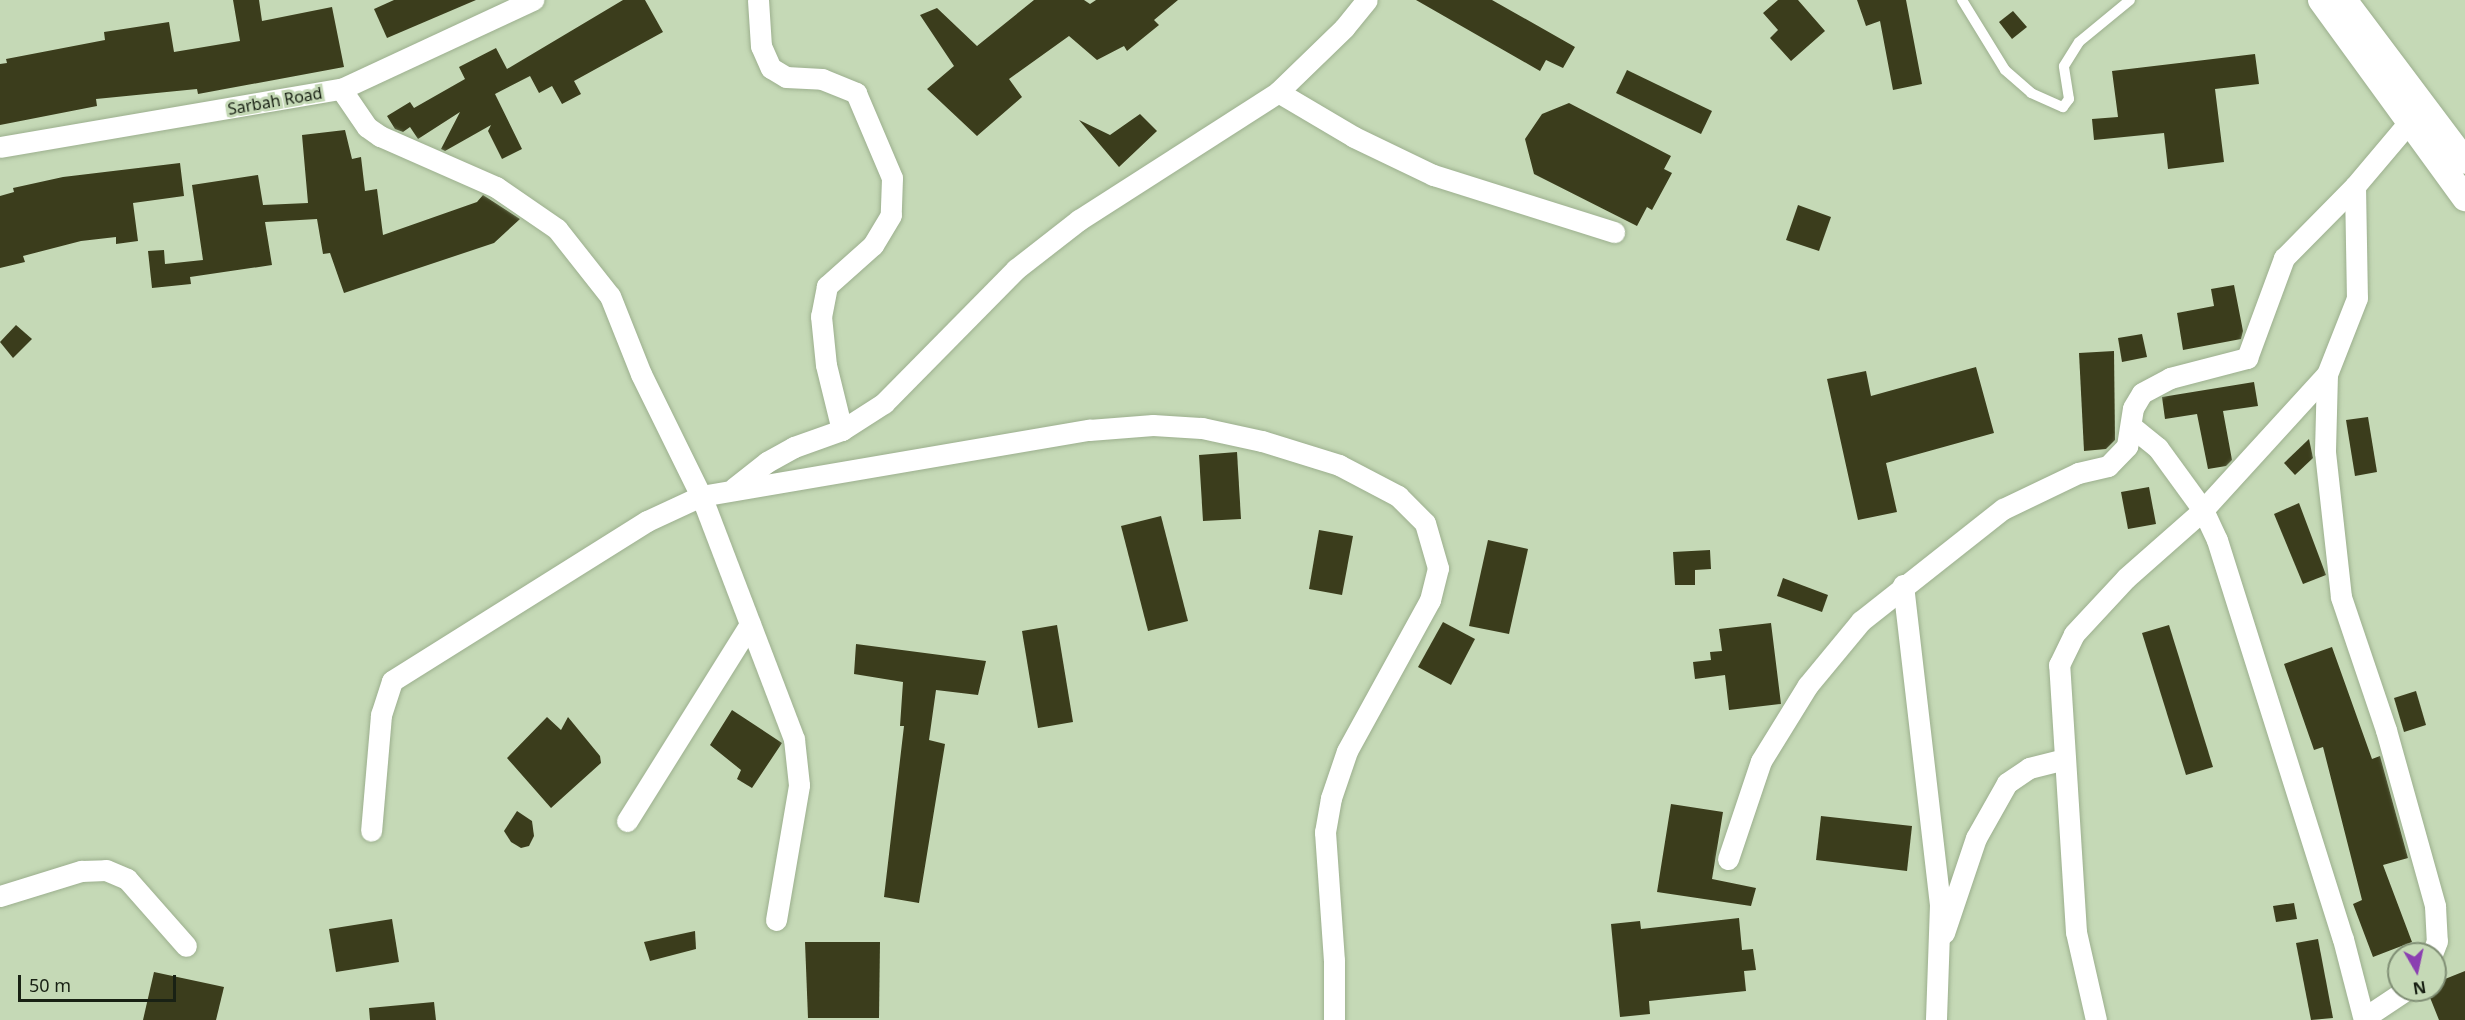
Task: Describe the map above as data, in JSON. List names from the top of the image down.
{
  "streets": {
    "street": ["Sarbah Road"]
  },
  "scale_bar": "50 m",
  "north": "bottom"
}
